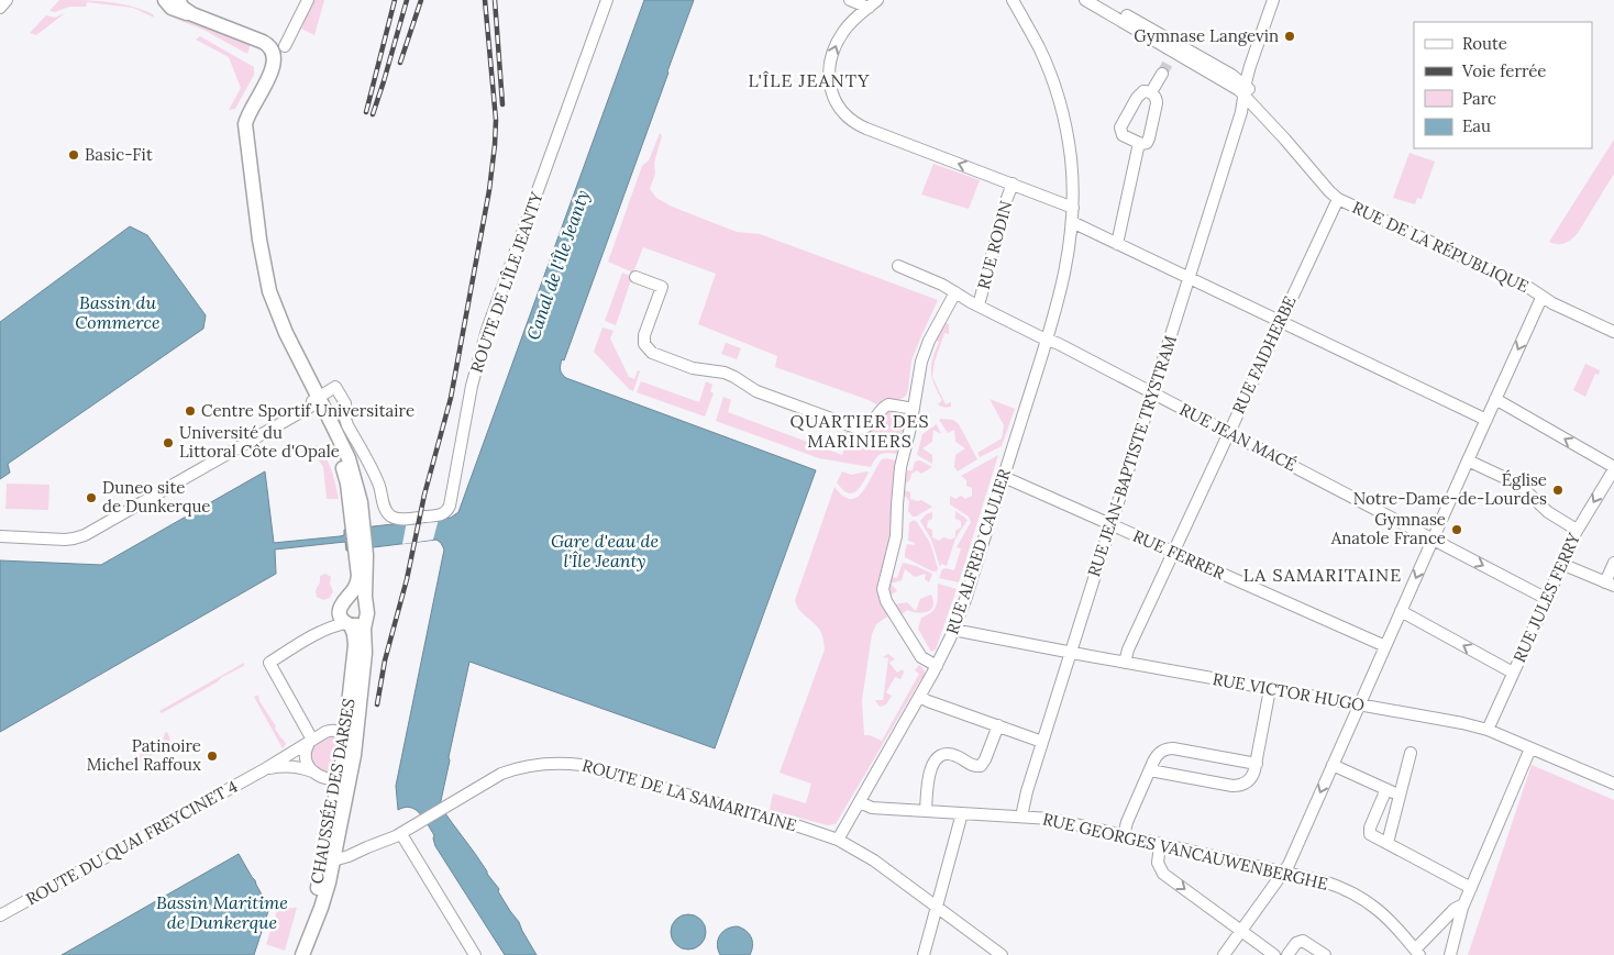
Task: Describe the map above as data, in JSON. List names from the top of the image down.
{
  "streets": {
    "main road": ["CHAUSSÉE DES DARSES"],
    "street": [
      "RUE RODIN",
      "RUE DE LA RÉPUBLIQUE",
      "ROUTE DE L'ÎLE JEANTY",
      "RUE FAIDHERBE",
      "RUE JEAN MACÉ",
      "RUE JEAN-BAPTISTE TRYSTRAM",
      "RUE ALFRED CAULIER",
      "RUE FERRER",
      "RUE JULES FERRY",
      "RUE VICTOR HUGO",
      "ROUTE DE LA SAMARITAINE",
      "ROUTE DU QUAI FREYCINET 4",
      "RUE GEORGES VANCAUWENBERGHE"
    ]
  },
  "crossings": [
    ["RUE RODIN", "RUE JEAN MACÉ"],
    ["RUE RODIN", "RUE ALFRED CAULIER"],
    ["RUE DE LA RÉPUBLIQUE", "RUE FAIDHERBE"],
    ["RUE DE LA RÉPUBLIQUE", "RUE JEAN-BAPTISTE TRYSTRAM"],
    ["ROUTE DE L'ÎLE JEANTY", "CHAUSSÉE DES DARSES"],
    ["RUE FAIDHERBE", "RUE JEAN MACÉ"],
    ["RUE FAIDHERBE", "RUE FERRER"],
    ["RUE FAIDHERBE", "RUE VICTOR HUGO"],
    ["RUE JEAN MACÉ", "RUE JEAN-BAPTISTE TRYSTRAM"],
    ["RUE JEAN MACÉ", "RUE ALFRED CAULIER"],
    ["RUE JEAN MACÉ", "RUE JULES FERRY"],
    ["RUE JEAN-BAPTISTE TRYSTRAM", "RUE FERRER"],
    ["RUE JEAN-BAPTISTE TRYSTRAM", "RUE VICTOR HUGO"],
    ["RUE JEAN-BAPTISTE TRYSTRAM", "RUE GEORGES VANCAUWENBERGHE"],
    ["RUE ALFRED CAULIER", "RUE FERRER"],
    ["RUE ALFRED CAULIER", "RUE VICTOR HUGO"],
    ["RUE ALFRED CAULIER", "ROUTE DE LA SAMARITAINE"],
    ["RUE ALFRED CAULIER", "RUE GEORGES VANCAUWENBERGHE"],
    ["RUE JULES FERRY", "RUE VICTOR HUGO"],
    ["CHAUSSÉE DES DARSES", "ROUTE DU QUAI FREYCINET 4"]
  ],
  "districts": ["L'ÎLE JEANTY", "QUARTIER DES MARINIERS", "LA SAMARITAINE"],
  "water": [
    "Canal de l'Île Jeanty",
    "Bassin du Commerce",
    "Gare d'eau de l'Île Jeanty",
    "Bassin Maritime de Dunkerque"
  ],
  "places": [
    "Gymnase Langevin",
    "Basic-Fit",
    "Centre Sportif Universitaire",
    "Université du Littoral Côte d'Opale",
    "Église Notre-Dame-de-Lourdes",
    "Duneo site de Dunkerque",
    "Gymnase Anatole France",
    "Patinoire Michel Raffoux"
  ],
  "legend": [
    "Route",
    "Voie ferrée",
    "Parc",
    "Eau"
  ]
}
